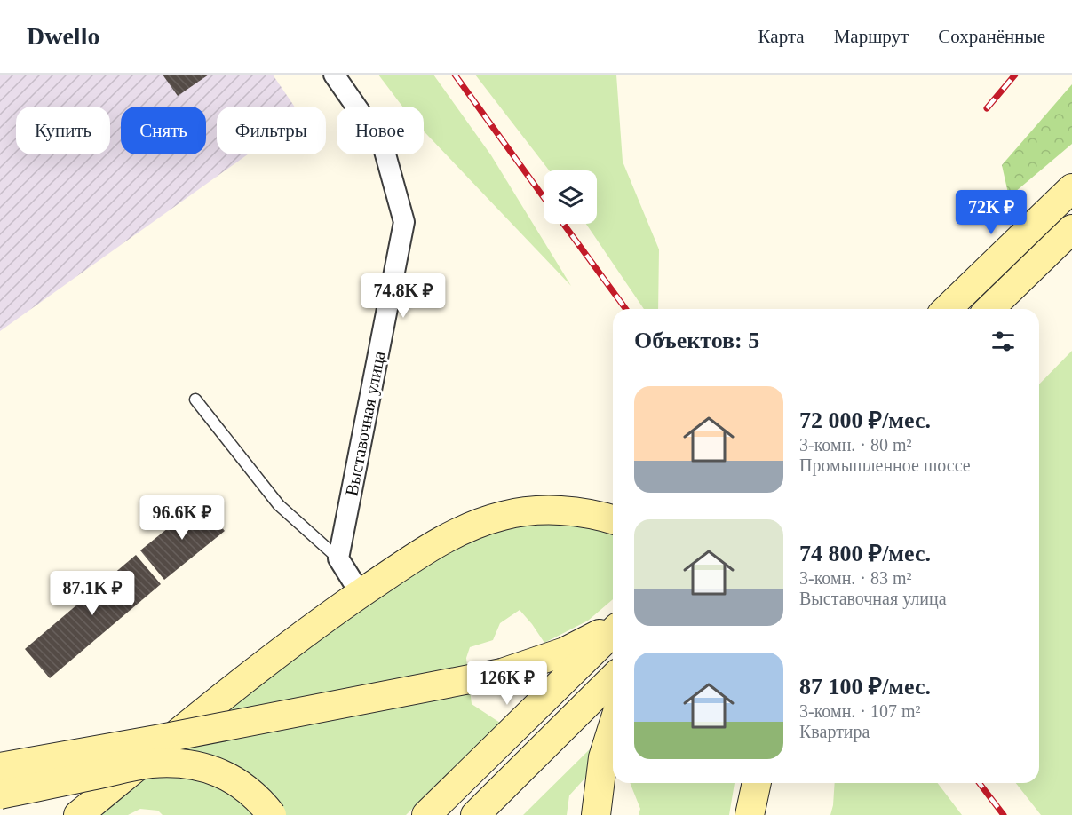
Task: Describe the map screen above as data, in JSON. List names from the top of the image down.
{
  "streets": {
    "street": ["Выставочная улица"]
  },
  "page": {
    "header": "Dwello",
    "nav": ["Карта", "Маршрут", "Сохранённые"],
    "chip": [
      "Купить",
      "Снять",
      "Фильтры",
      "Новое"
    ],
    "price": [
      "72K ₽",
      "74.8K ₽",
      "96.6K ₽",
      "87.1K ₽",
      "126K ₽"
    ],
    "heading": "Объектов: 5",
    "list": [
      {
        "name": "72 000 ₽/мес.",
        "note": "3-комн. · 80 m² · Промышленное шоссе"
      },
      {
        "name": "74 800 ₽/мес.",
        "note": "3-комн. · 83 m² · Выставочная улица"
      },
      {
        "name": "87 100 ₽/мес.",
        "note": "3-комн. · 107 m² · Квартира"
      }
    ]
  }
}
